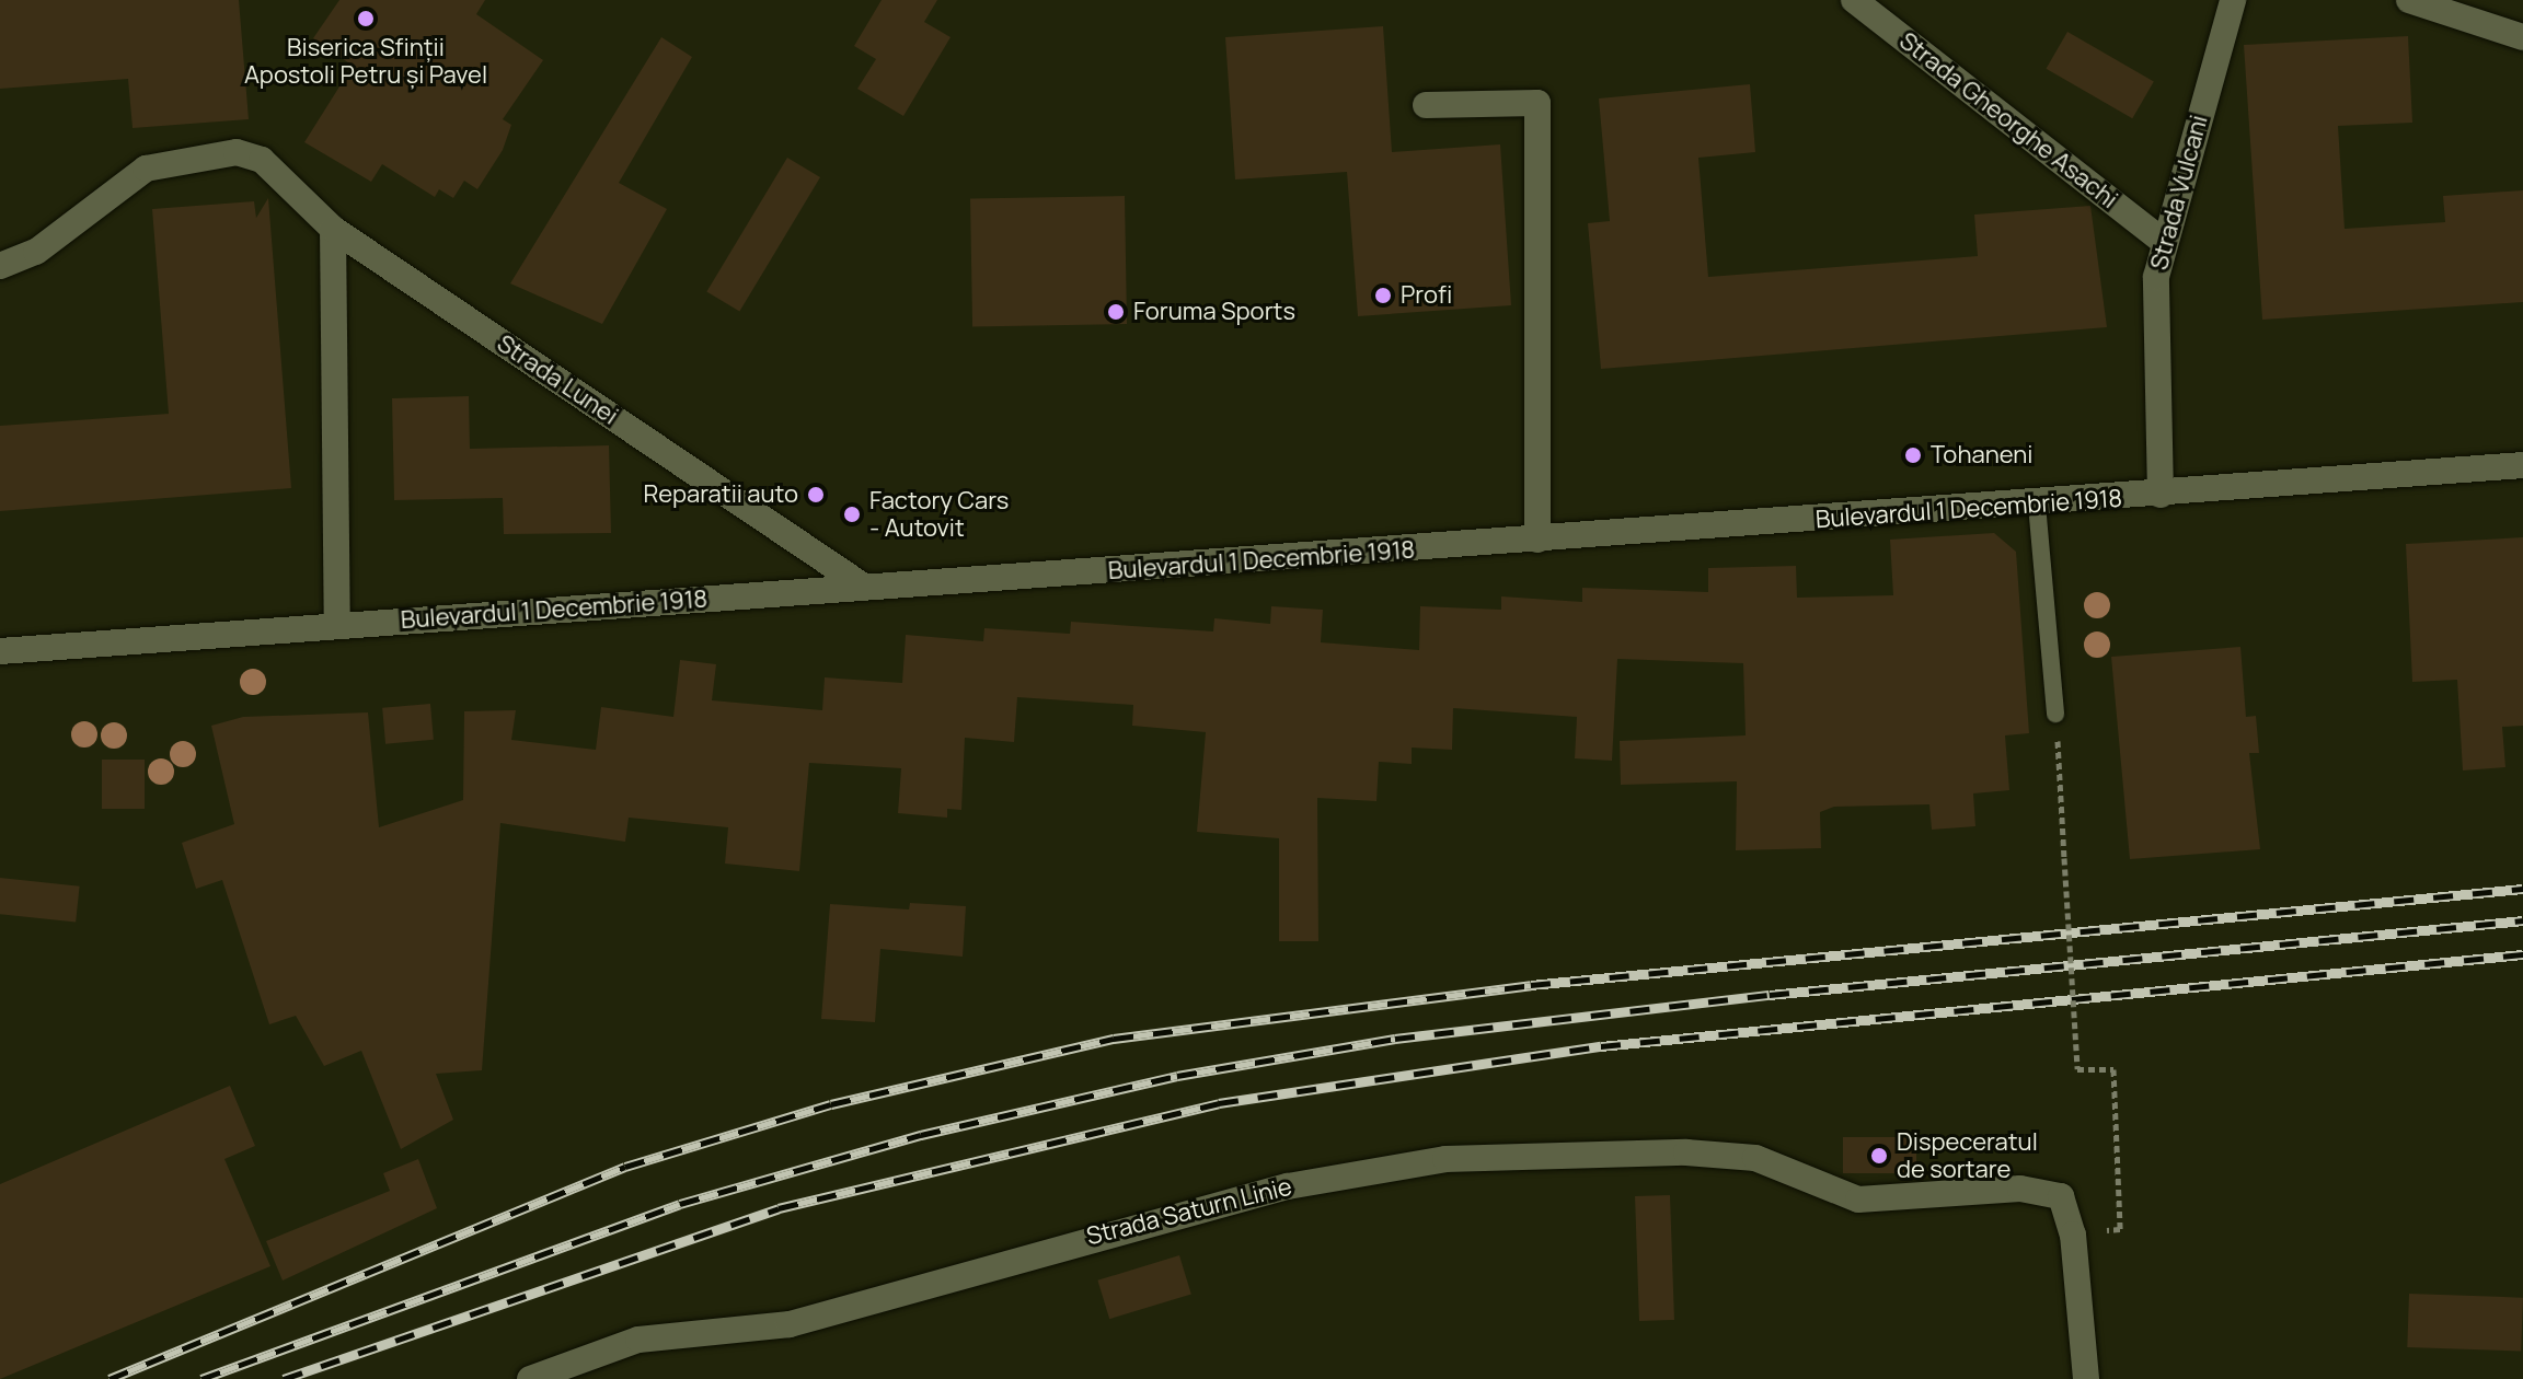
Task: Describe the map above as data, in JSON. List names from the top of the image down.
{
  "streets": {
    "street": [
      "Strada Gheorghe Asachi",
      "Strada Vulcani",
      "Strada Lunei",
      "Bulevardul 1 Decembrie 1918",
      "Strada Saturn Linie"
    ]
  },
  "crossings": [
    ["Strada Gheorghe Asachi", "Strada Vulcani"],
    ["Strada Vulcani", "Bulevardul 1 Decembrie 1918"],
    ["Strada Lunei", "Bulevardul 1 Decembrie 1918"]
  ],
  "places": [
    "Biserica Sfinții Apostoli Petru și Pavel",
    "Profi",
    "Foruma Sports",
    "Tohaneni",
    "Reparatii auto",
    "Factory Cars - Autovit",
    "Dispeceratul de sortare"
  ]
}
